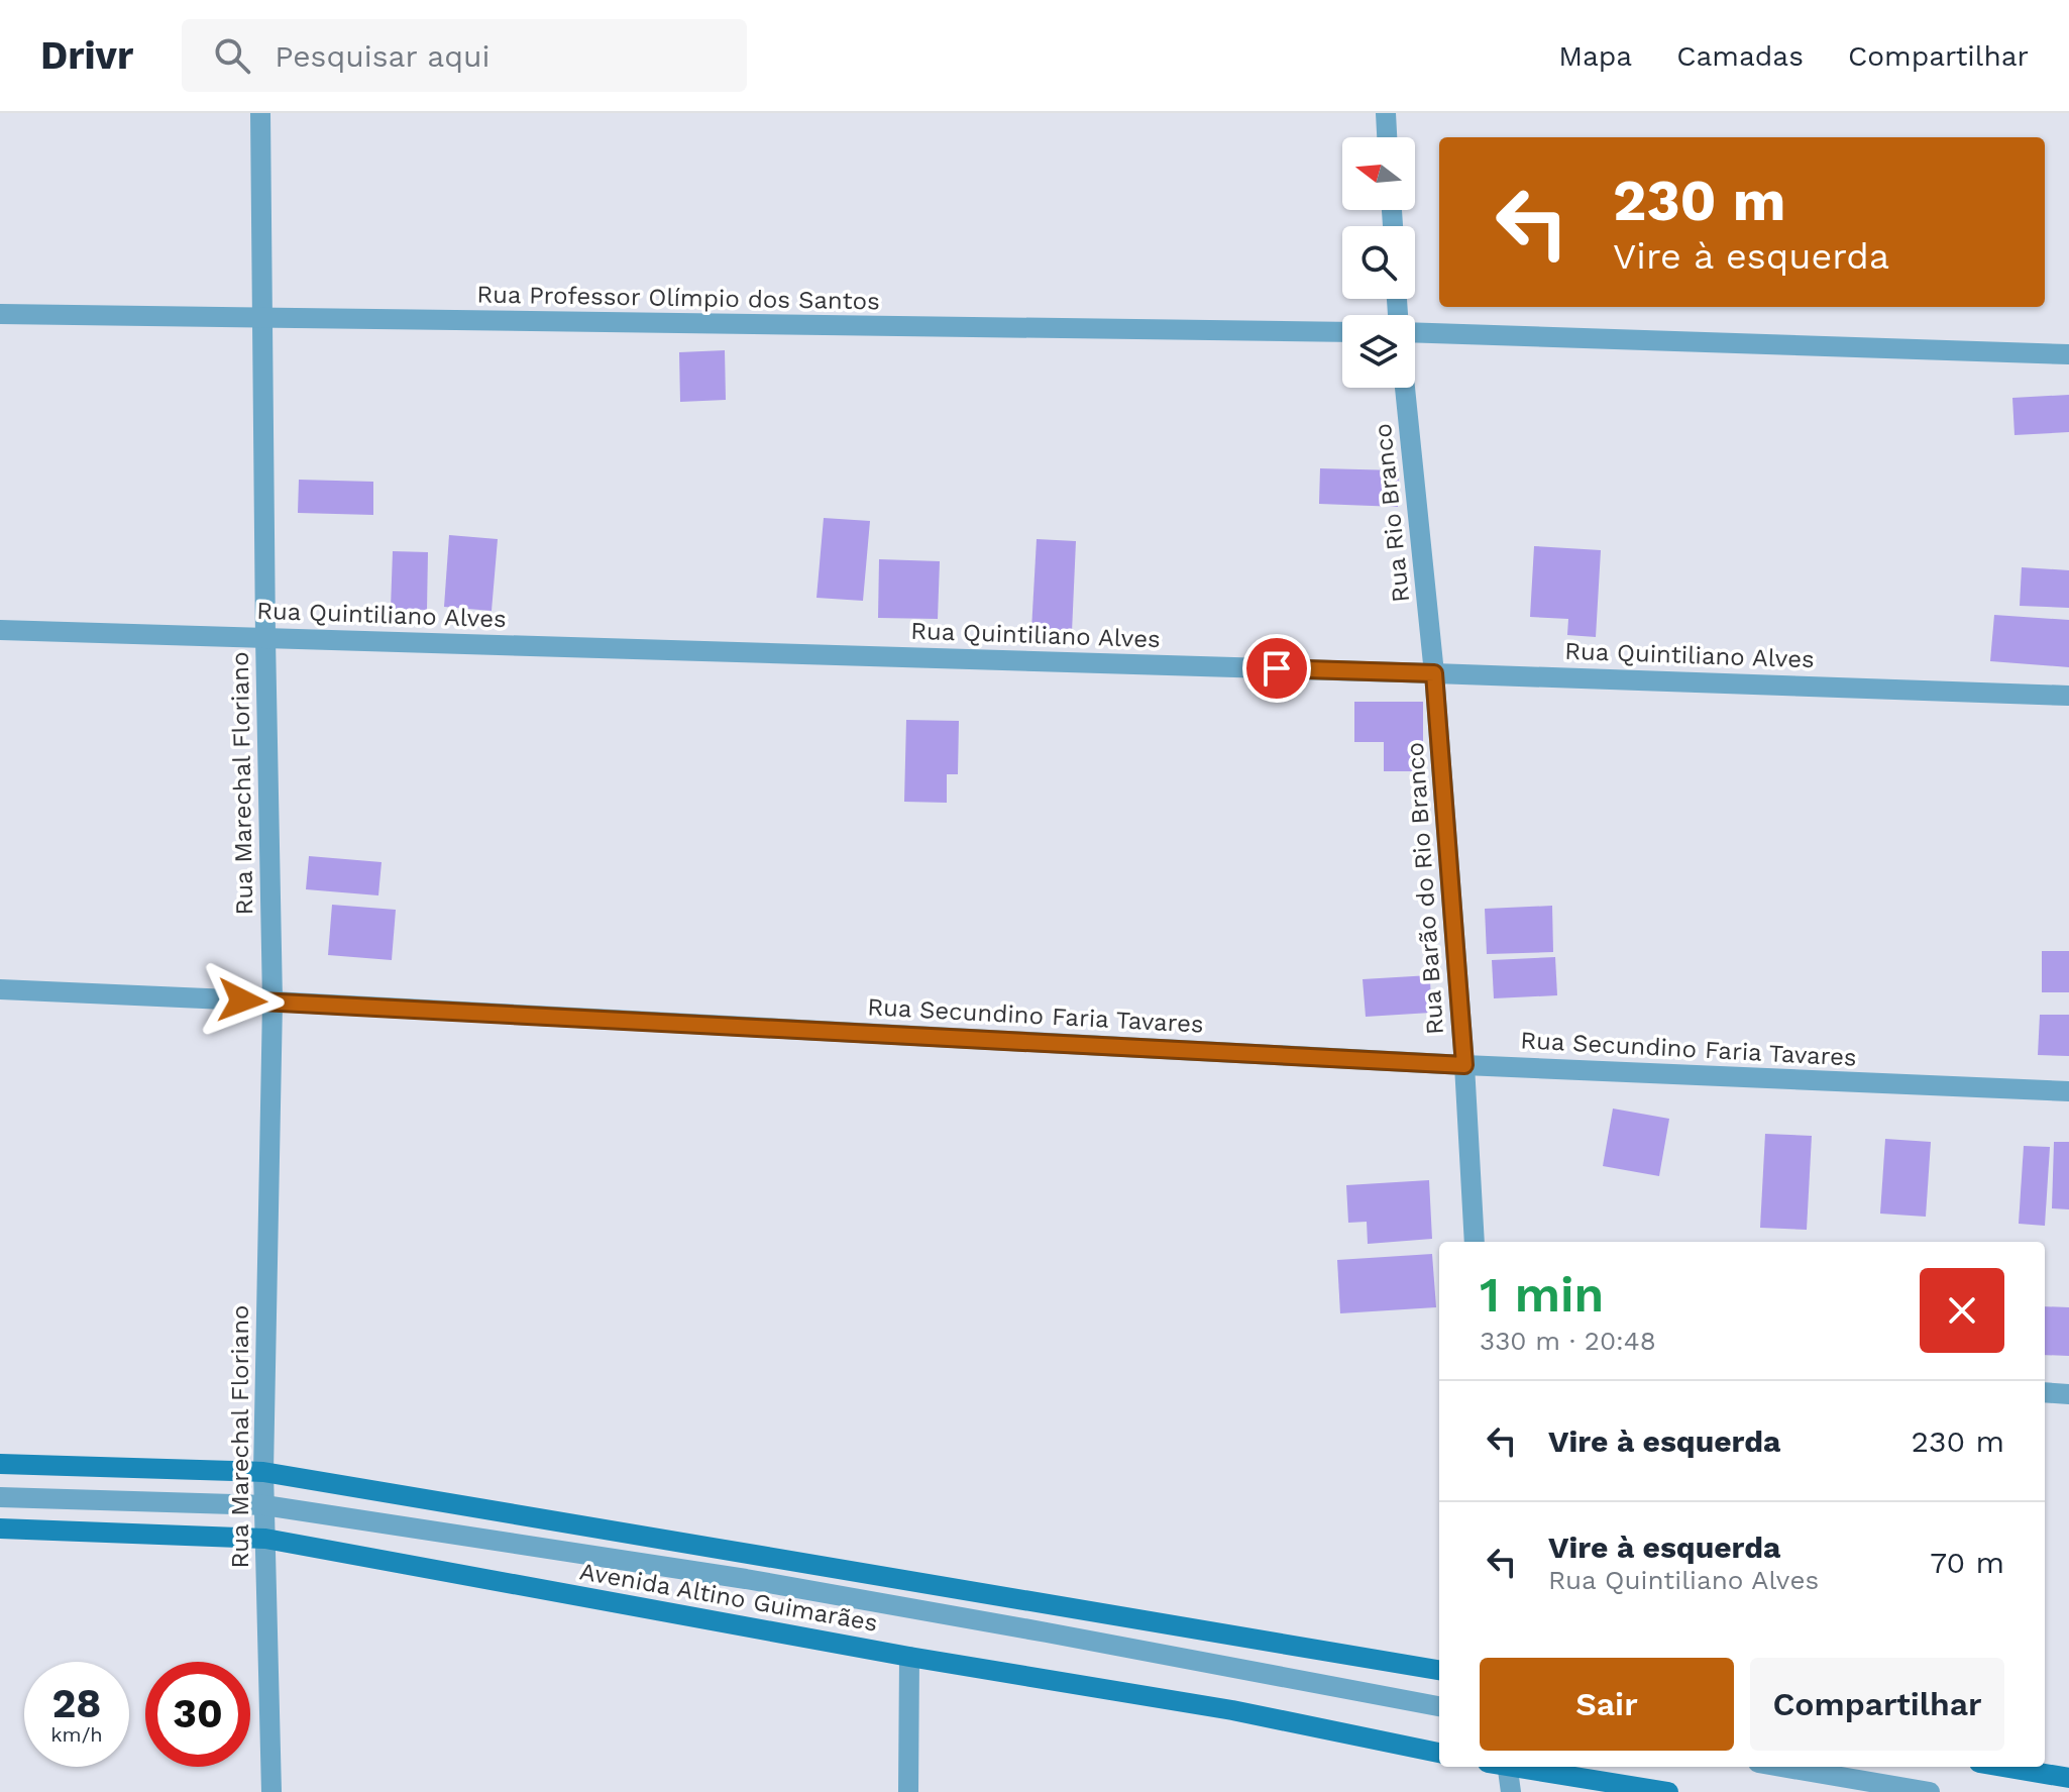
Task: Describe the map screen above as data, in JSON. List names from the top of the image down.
{
  "streets": {
    "main road": ["Avenida Altino Guimarães"],
    "street": [
      "Rua Professor Olímpio dos Santos",
      "Rua Rio Branco",
      "Rua Quintiliano Alves",
      "Rua Marechal Floriano",
      "Rua Barão do Rio Branco",
      "Rua Secundino Faria Tavares"
    ]
  },
  "crossings": [
    ["Rua Professor Olímpio dos Santos", "Rua Marechal Floriano"],
    ["Rua Rio Branco", "Rua Quintiliano Alves"],
    ["Rua Rio Branco", "Rua Barão do Rio Branco"],
    ["Rua Quintiliano Alves", "Rua Marechal Floriano"],
    ["Rua Quintiliano Alves", "Rua Barão do Rio Branco"],
    ["Rua Marechal Floriano", "Rua Secundino Faria Tavares"],
    ["Rua Marechal Floriano", "Avenida Altino Guimarães"],
    ["Rua Barão do Rio Branco", "Rua Secundino Faria Tavares"]
  ],
  "north": "left",
  "page": {
    "header": "Drivr",
    "search": "Pesquisar aqui",
    "nav": ["Mapa", "Camadas", "Compartilhar"],
    "turn": ["230 m", "Vire à esquerda"],
    "heading": ["1 min", "330 m · 20:48"],
    "list": [
      {
        "name": "Vire à esquerda",
        "value": "230 m"
      },
      {
        "name": "Vire à esquerda",
        "note": "Rua Quintiliano Alves",
        "value": "70 m"
      }
    ],
    "buttons": ["Sair", "Compartilhar"],
    "speed": "28 km/h",
    "limit": "30"
  }
}
